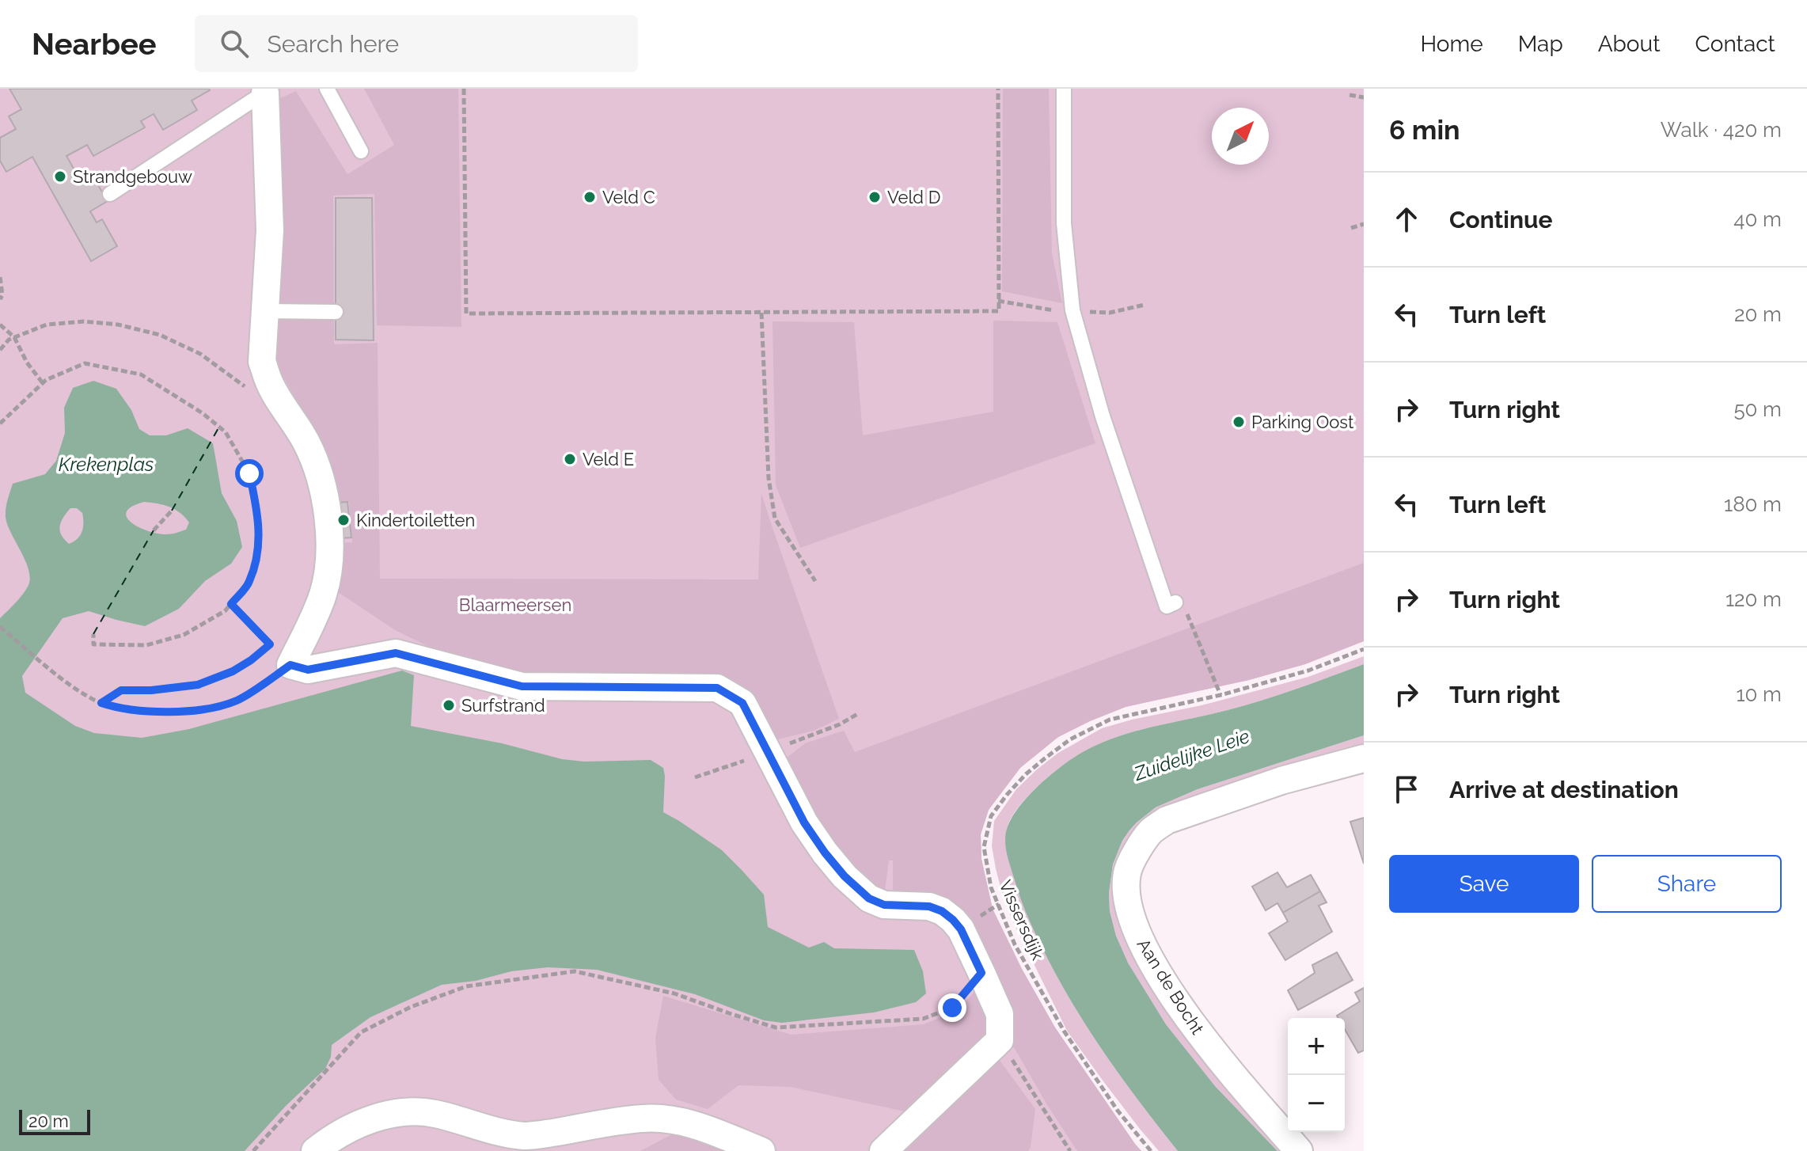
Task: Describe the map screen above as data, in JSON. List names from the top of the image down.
{
  "streets": {
    "street": ["Aan de Bocht"],
    "path": ["Vissersdijk"]
  },
  "water": ["Krekenplas", "Zuidelijke Leie"],
  "parks": ["Blaarmeersen"],
  "places": [
    "Strandgebouw",
    "Veld C",
    "Veld D",
    "Parking Oost",
    "Veld E",
    "Kindertoiletten",
    "Surfstrand"
  ],
  "scale_bar": "20 m",
  "north": "top right",
  "page": {
    "header": "Nearbee",
    "search": "Search here",
    "nav": [
      "Home",
      "Map",
      "About",
      "Contact"
    ],
    "heading": ["6 min", "Walk · 420 m"],
    "list": [
      ["Continue", "40 m"],
      ["Turn left", "20 m"],
      ["Turn right", "50 m"],
      ["Turn left", "180 m"],
      ["Turn right", "120 m"],
      ["Turn right", "10 m"],
      "Arrive at destination"
    ],
    "buttons": ["Save", "Share"],
    "map_buttons": ["+", "−"],
    "scale": "20 m"
  }
}
